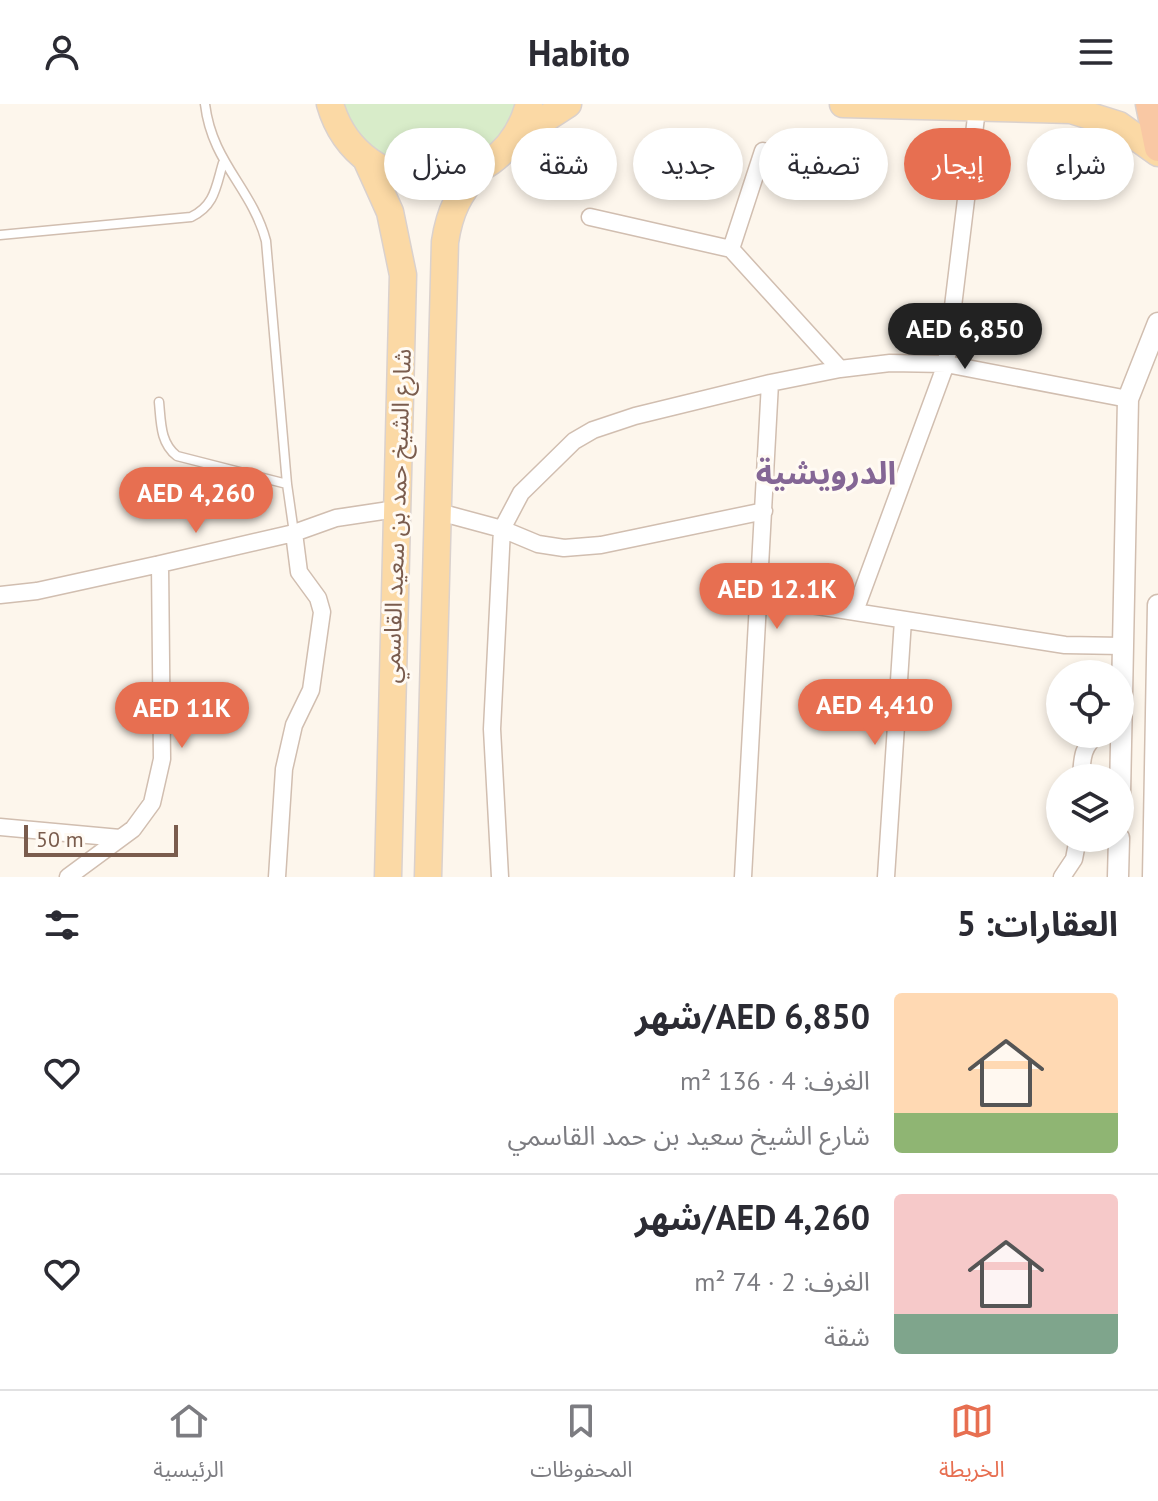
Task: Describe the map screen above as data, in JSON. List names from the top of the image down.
{
  "streets": {
    "main road": ["شارع الشيخ حمد بن سعيد القاسمي"]
  },
  "districts": ["الدرويشية"],
  "scale_bar": "50 m",
  "page": {
    "header": "Habito",
    "chip": [
      "شراء",
      "إيجار",
      "تصفية",
      "جديد",
      "شقة",
      "منزل"
    ],
    "price": [
      "AED 6,850",
      "AED 4,260",
      "AED 12.1K",
      "AED 4,410",
      "AED 11K"
    ],
    "scale": "50 m",
    "heading": "العقارات: 5",
    "list": [
      {
        "name": "AED 6,850/شهر",
        "note": "الغرف: 4 · 136 m² · شارع الشيخ سعيد بن حمد القاسمي"
      },
      {
        "name": "AED 4,260/شهر",
        "note": "الغرف: 2 · 74 m² · شقة"
      }
    ],
    "tabs": ["الخريطة", "المحفوظات", "الرئيسية"]
  }
}
